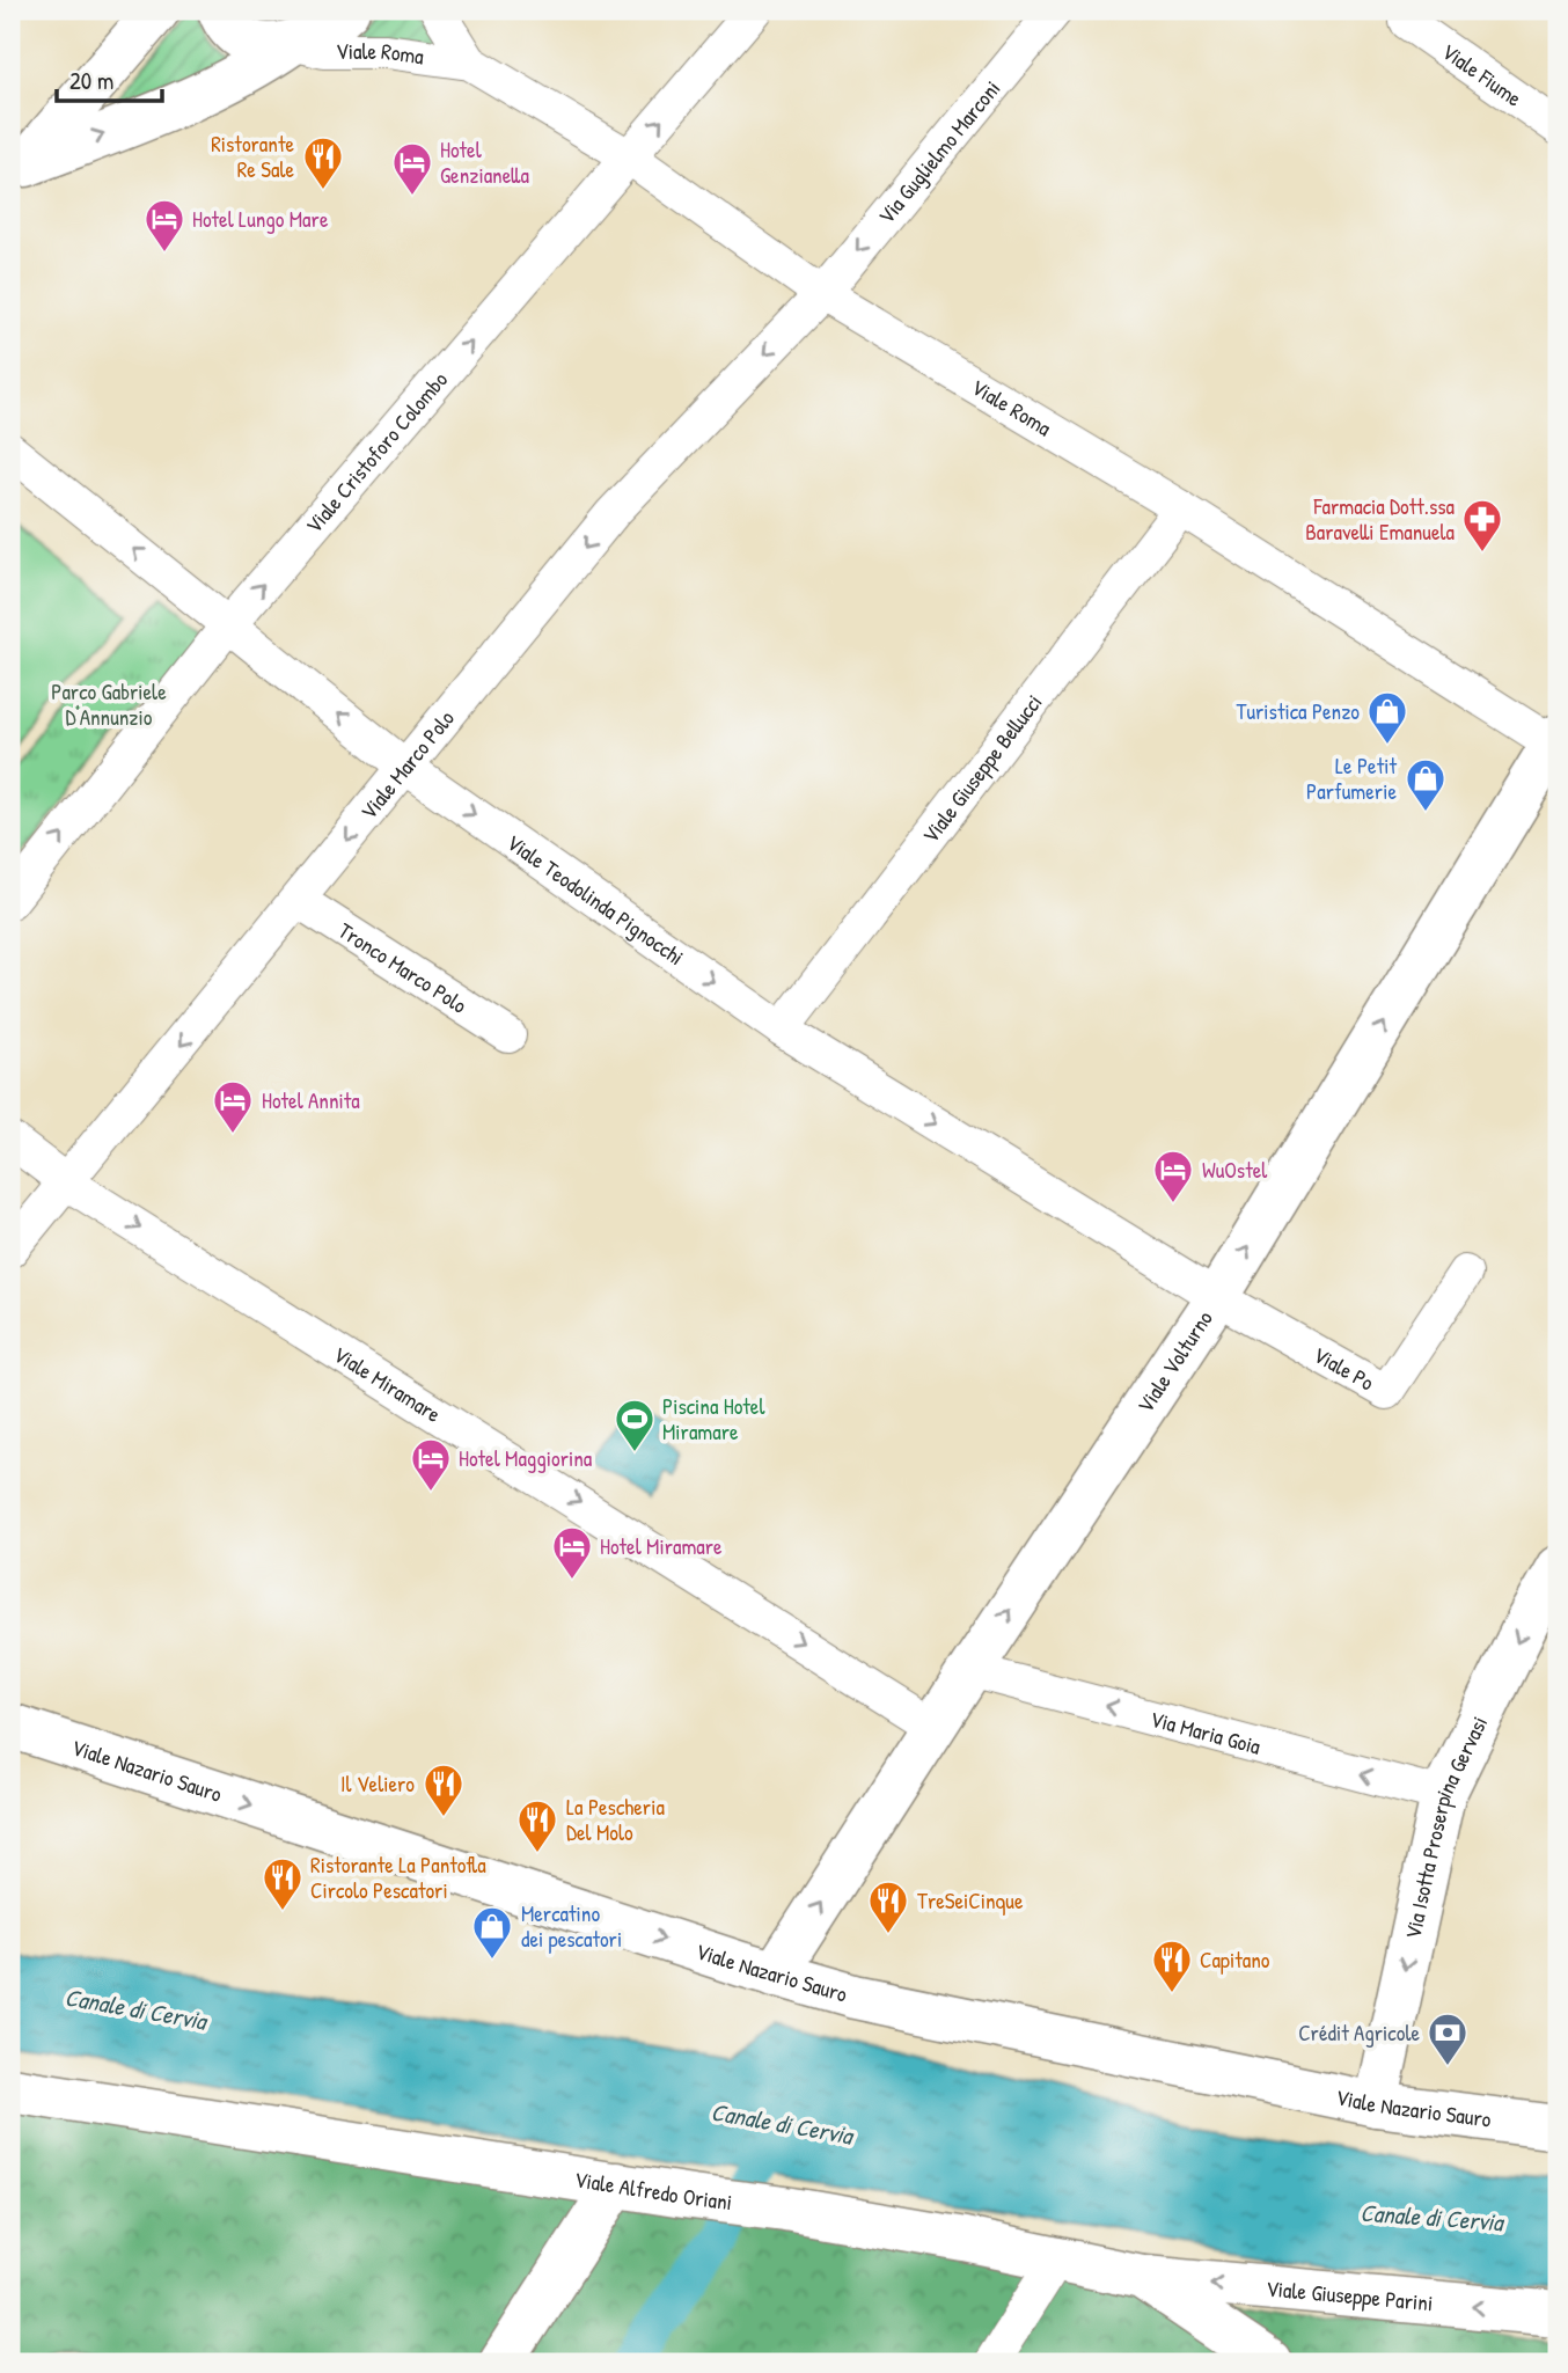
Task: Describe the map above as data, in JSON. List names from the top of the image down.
{
  "streets": {
    "street": [
      "Viale Roma",
      "Viale Fiume",
      "Via Guglielmo Marconi",
      "Viale Cristoforo Colombo",
      "Viale Marco Polo",
      "Viale Giuseppe Bellucci",
      "Viale Teodolinda Pignocchi",
      "Tronco Marco Polo",
      "Viale Volturno",
      "Viale Po",
      "Viale Miramare",
      "Via Maria Goia",
      "Viale Nazario Sauro",
      "Via Isotta Proserpina Gervasi",
      "Viale Alfredo Oriani",
      "Viale Giuseppe Parini"
    ]
  },
  "crossings": [
    ["Viale Roma", "Via Guglielmo Marconi"],
    ["Viale Roma", "Viale Cristoforo Colombo"],
    ["Viale Roma", "Viale Marco Polo"],
    ["Viale Roma", "Viale Giuseppe Bellucci"],
    ["Viale Roma", "Viale Volturno"],
    ["Via Guglielmo Marconi", "Viale Marco Polo"],
    ["Viale Cristoforo Colombo", "Viale Teodolinda Pignocchi"],
    ["Viale Marco Polo", "Viale Teodolinda Pignocchi"],
    ["Viale Marco Polo", "Tronco Marco Polo"],
    ["Viale Marco Polo", "Viale Miramare"],
    ["Viale Giuseppe Bellucci", "Viale Teodolinda Pignocchi"],
    ["Viale Teodolinda Pignocchi", "Viale Volturno"],
    ["Viale Teodolinda Pignocchi", "Viale Po"],
    ["Viale Volturno", "Viale Po"],
    ["Viale Volturno", "Viale Miramare"],
    ["Viale Volturno", "Via Maria Goia"],
    ["Viale Volturno", "Viale Nazario Sauro"],
    ["Via Maria Goia", "Via Isotta Proserpina Gervasi"],
    ["Viale Nazario Sauro", "Via Isotta Proserpina Gervasi"],
    ["Viale Alfredo Oriani", "Viale Giuseppe Parini"]
  ],
  "one_way": [
    "Via Guglielmo Marconi",
    "Viale Cristoforo Colombo",
    "Viale Marco Polo",
    "Viale Volturno",
    "Viale Miramare",
    "Via Maria Goia",
    "Viale Nazario Sauro",
    "Via Isotta Proserpina Gervasi",
    "Viale Giuseppe Parini"
  ],
  "water": ["Canale di Cervia"],
  "parks": ["Parco Gabriele D'Annunzio"],
  "places": {
    "restaurant": [
      "Ristorante Re Sale",
      "Il Veliero",
      "La Pescheria Del Molo",
      "Ristorante La Pantofla Circolo Pescatori",
      "TreSeiCinque",
      "Capitano"
    ],
    "hotel": [
      "Hotel Genzianella",
      "Hotel Lungo Mare",
      "Hotel Annita",
      "WuOstel",
      "Hotel Maggiorina",
      "Hotel Miramare"
    ],
    "pharmacy": ["Farmacia Dott.ssa Baravelli Emanuela"],
    "shop": ["Turistica Penzo", "Le Petit Parfumerie", "Mercatino dei pescatori"],
    "sports": ["Piscina Hotel Miramare"],
    "bank": ["Crédit Agricole"]
  },
  "scale_bar": "20 m"
}
